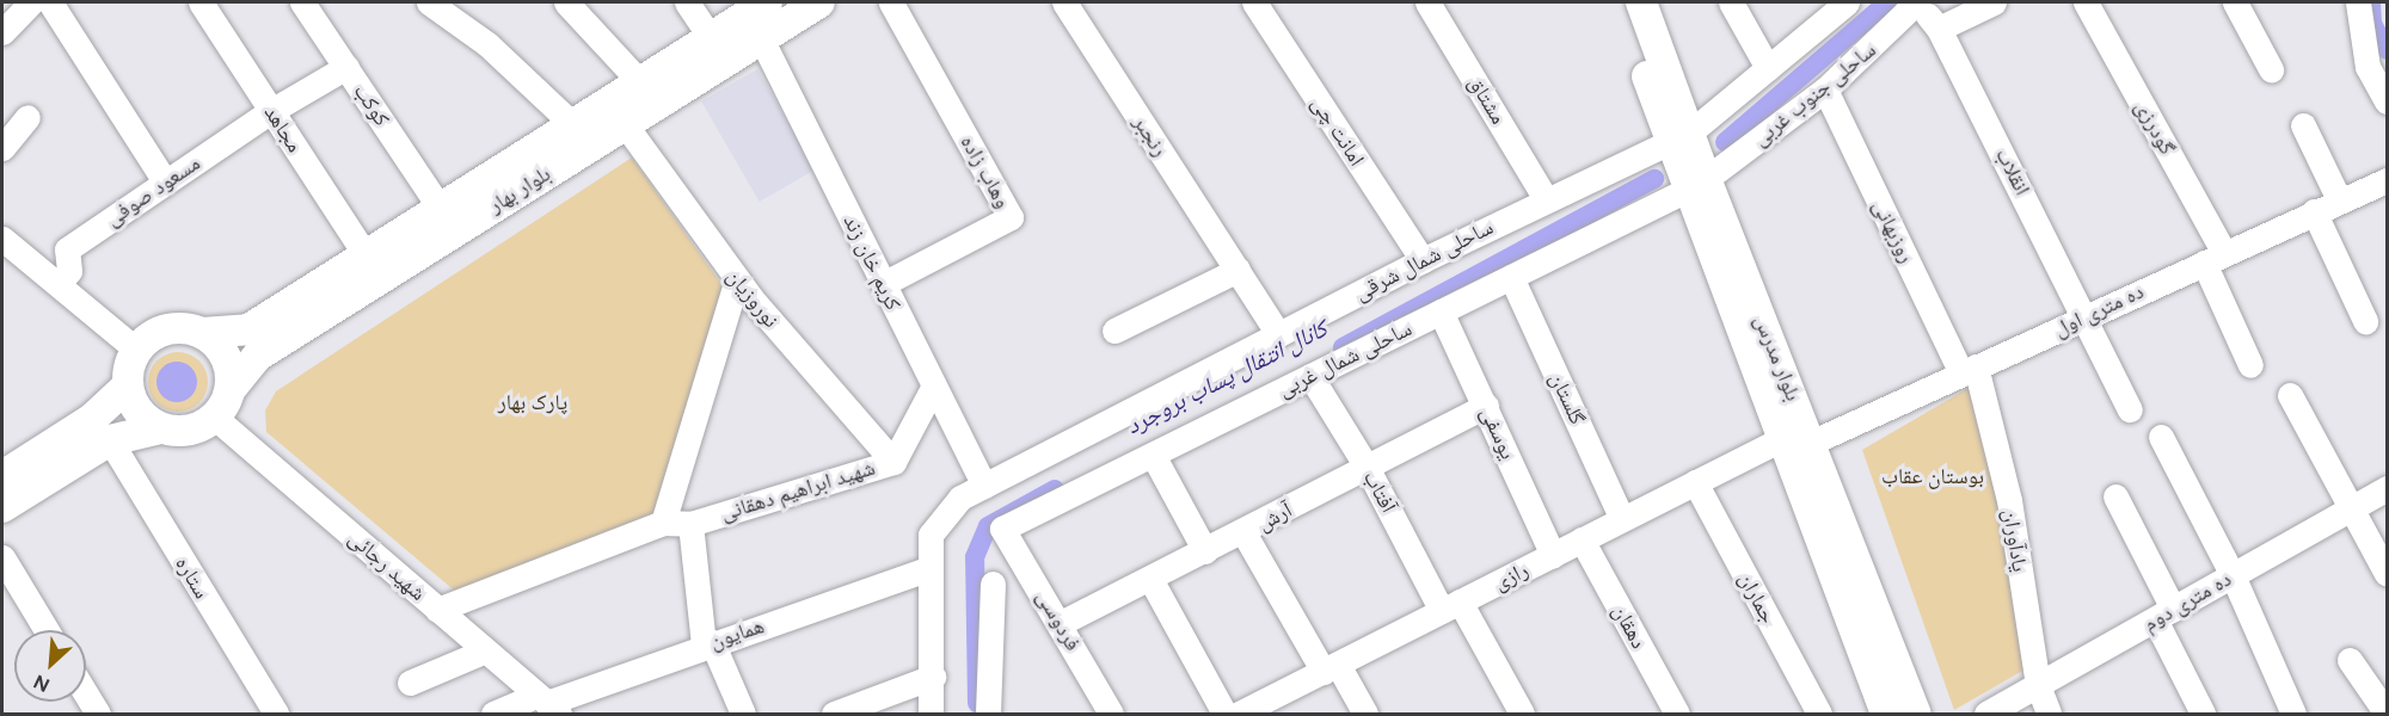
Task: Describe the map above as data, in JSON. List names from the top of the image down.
{
  "streets": {
    "main road": ["بلوار بهار", "بلوار مدرس"],
    "street": [
      "ساحلی جنوب غربی",
      "مشتاق",
      "کوکب",
      "گودرزی",
      "مجاهد",
      "امانت چی",
      "رنجبر",
      "وهاب زاده",
      "انقلاب",
      "مسعود صوفی",
      "روزبهانی",
      "ساحلی شمال شرقی",
      "کریم خان زند",
      "نوروزیان",
      "ده متری اول",
      "ساحلی شمال غربی",
      "گلستان",
      "یوسفی",
      "شهید ابراهیم دهقانی",
      "آفتاب",
      "آرش",
      "یادآوران",
      "شهید رجائی",
      "رازی",
      "ستاره",
      "جماران",
      "ده متری دوم",
      "فردوسی",
      "دهقان",
      "همایون"
    ]
  },
  "crossings": [
    ["ساحلی جنوب غربی", "انقلاب"],
    ["ساحلی جنوب غربی", "روزبهانی"],
    ["ساحلی جنوب غربی", "بلوار مدرس"],
    ["ساحلی جنوب غربی", "ساحلی شمال غربی"],
    ["مشتاق", "ساحلی شمال شرقی"],
    ["کوکب", "بلوار بهار"],
    ["کوکب", "مسعود صوفی"],
    ["گودرزی", "ده متری اول"],
    ["مجاهد", "بلوار بهار"],
    ["مجاهد", "مسعود صوفی"],
    ["امانت چی", "ساحلی شمال شرقی"],
    ["رنجبر", "ساحلی شمال شرقی"],
    ["وهاب زاده", "کریم خان زند"],
    ["انقلاب", "ده متری اول"],
    ["بلوار بهار", "کریم خان زند"],
    ["بلوار بهار", "نوروزیان"],
    ["بلوار بهار", "شهید رجائی"],
    ["روزبهانی", "ده متری اول"],
    ["روزبهانی", "یادآوران"],
    ["ساحلی شمال شرقی", "کریم خان زند"],
    ["ساحلی شمال شرقی", "بلوار مدرس"],
    ["ساحلی شمال شرقی", "همایون"],
    ["کریم خان زند", "شهید ابراهیم دهقانی"],
    ["نوروزیان", "شهید ابراهیم دهقانی"],
    ["ده متری اول", "بلوار مدرس"],
    ["ده متری اول", "یادآوران"],
    ["ده متری اول", "رازی"],
    ["بلوار مدرس", "ساحلی شمال غربی"],
    ["بلوار مدرس", "رازی"],
    ["ساحلی شمال غربی", "گلستان"],
    ["ساحلی شمال غربی", "یوسفی"],
    ["ساحلی شمال غربی", "آفتاب"],
    ["ساحلی شمال غربی", "فردوسی"],
    ["گلستان", "رازی"],
    ["یوسفی", "آرش"],
    ["یوسفی", "رازی"],
    ["شهید ابراهیم دهقانی", "شهید رجائی"],
    ["آفتاب", "آرش"],
    ["آفتاب", "رازی"],
    ["آرش", "فردوسی"],
    ["یادآوران", "ده متری دوم"],
    ["شهید رجائی", "همایون"],
    ["رازی", "جماران"],
    ["رازی", "دهقان"]
  ],
  "water": ["کانال انتقال پساب بروجرد"],
  "parks": ["پارک بهار", "بوستان عقاب"],
  "north": "bottom left"
}
